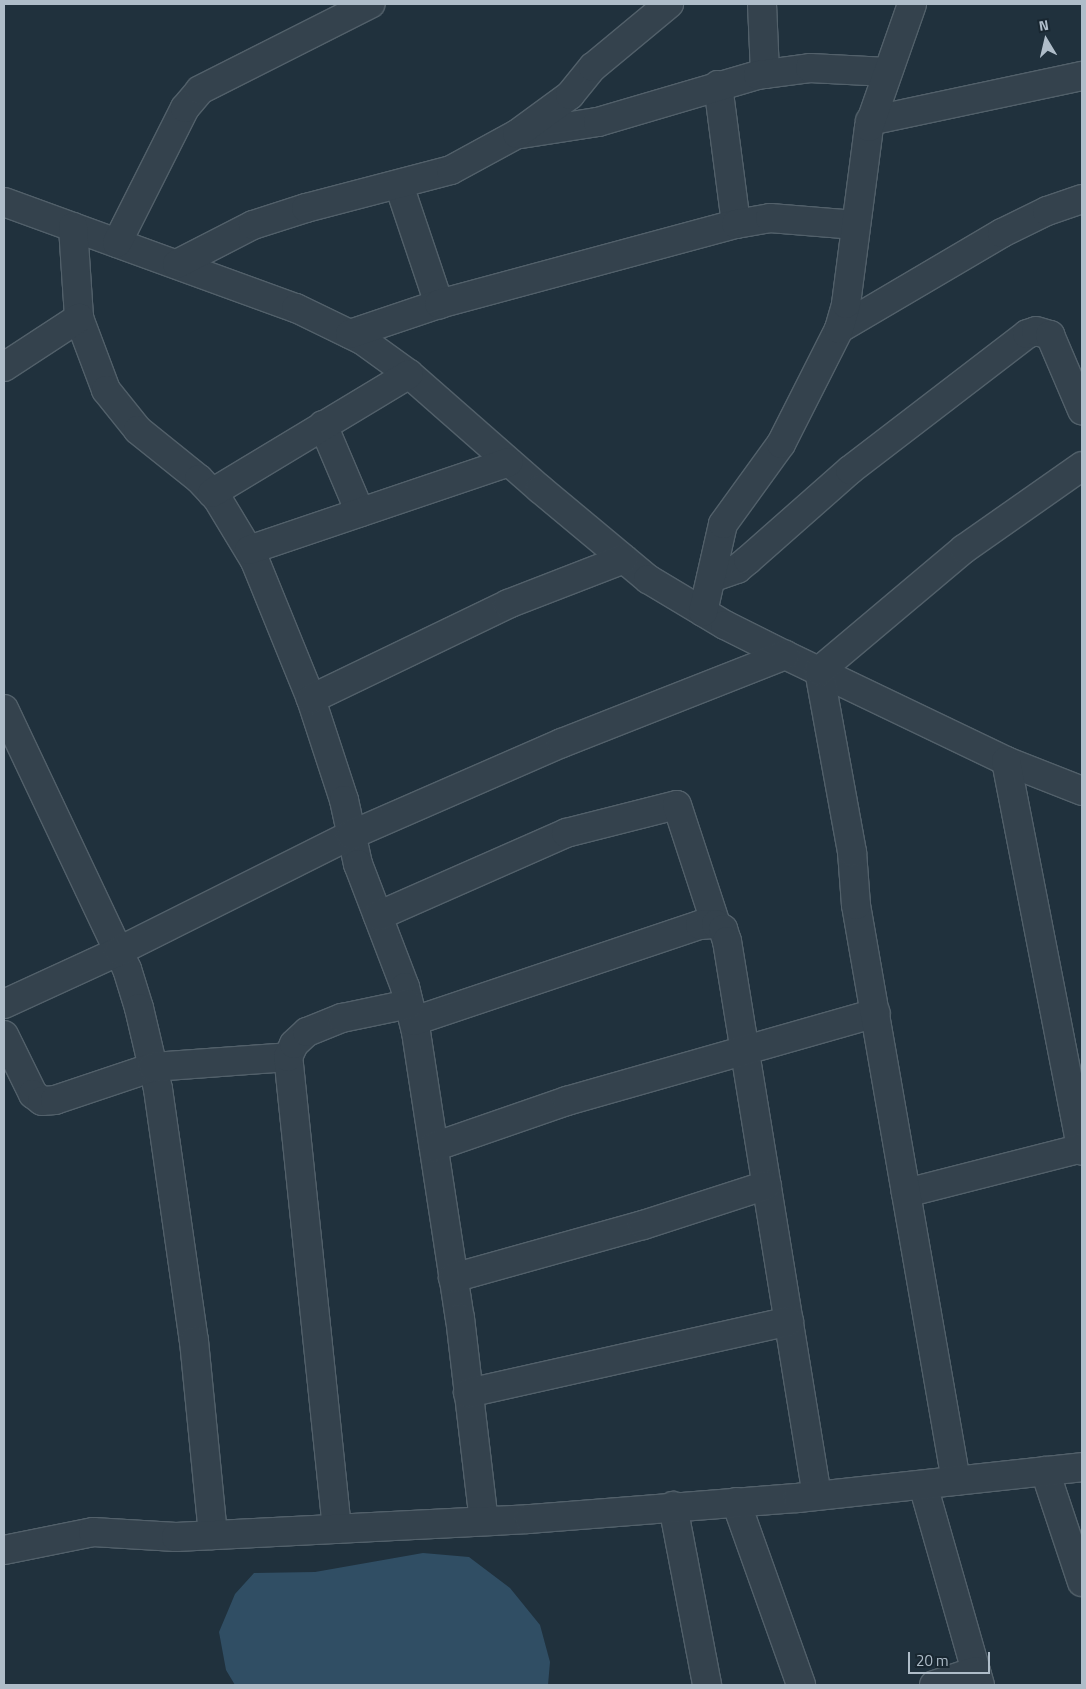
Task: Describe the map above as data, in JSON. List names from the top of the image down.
{
  "scale_bar": "20 m",
  "north": "top"
}
